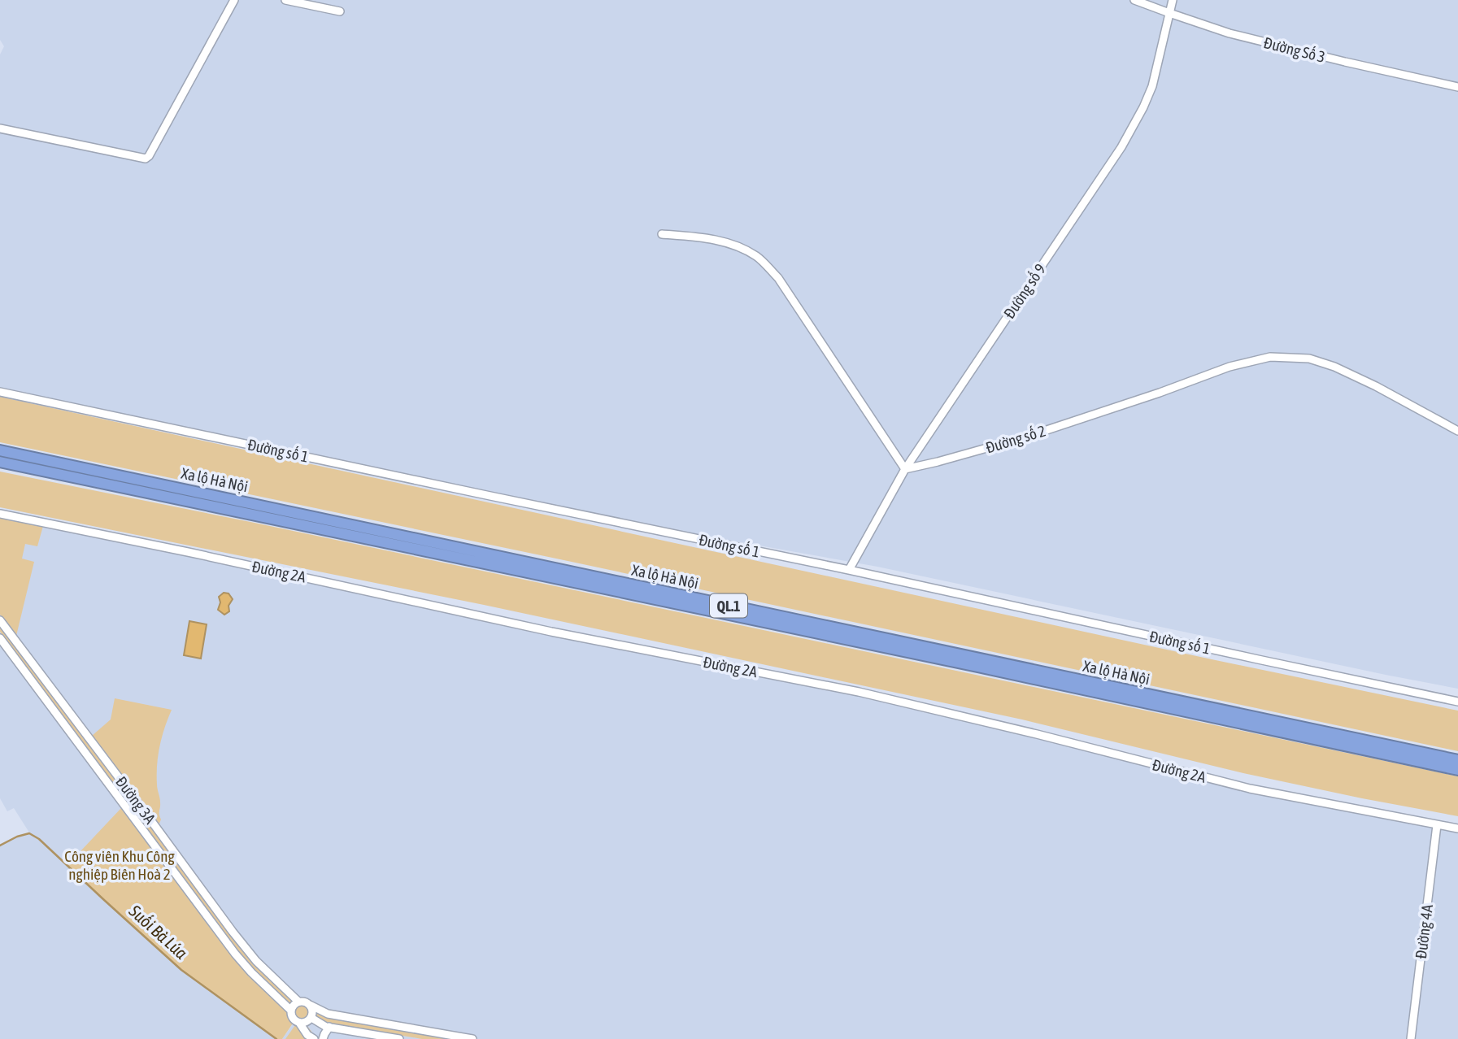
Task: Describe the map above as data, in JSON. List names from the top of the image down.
{
  "streets": {
    "highway": ["Xa lộ Hà Nội", "QL.1"],
    "street": [
      "Đường Số 3",
      "Đường số 9",
      "Đường số 2",
      "Đường số 1",
      "Đường 2A",
      "Đường 3A",
      "Đường 4A"
    ]
  },
  "crossings": [
    ["Đường Số 3", "Đường số 9"],
    ["Đường số 9", "Đường số 2"],
    ["Đường số 9", "Đường số 1"],
    ["Đường 2A", "Đường 4A"]
  ],
  "water": ["Suối Bà Lúa"],
  "parks": ["Công viên Khu Công nghiệp Biên Hoà 2"]
}
